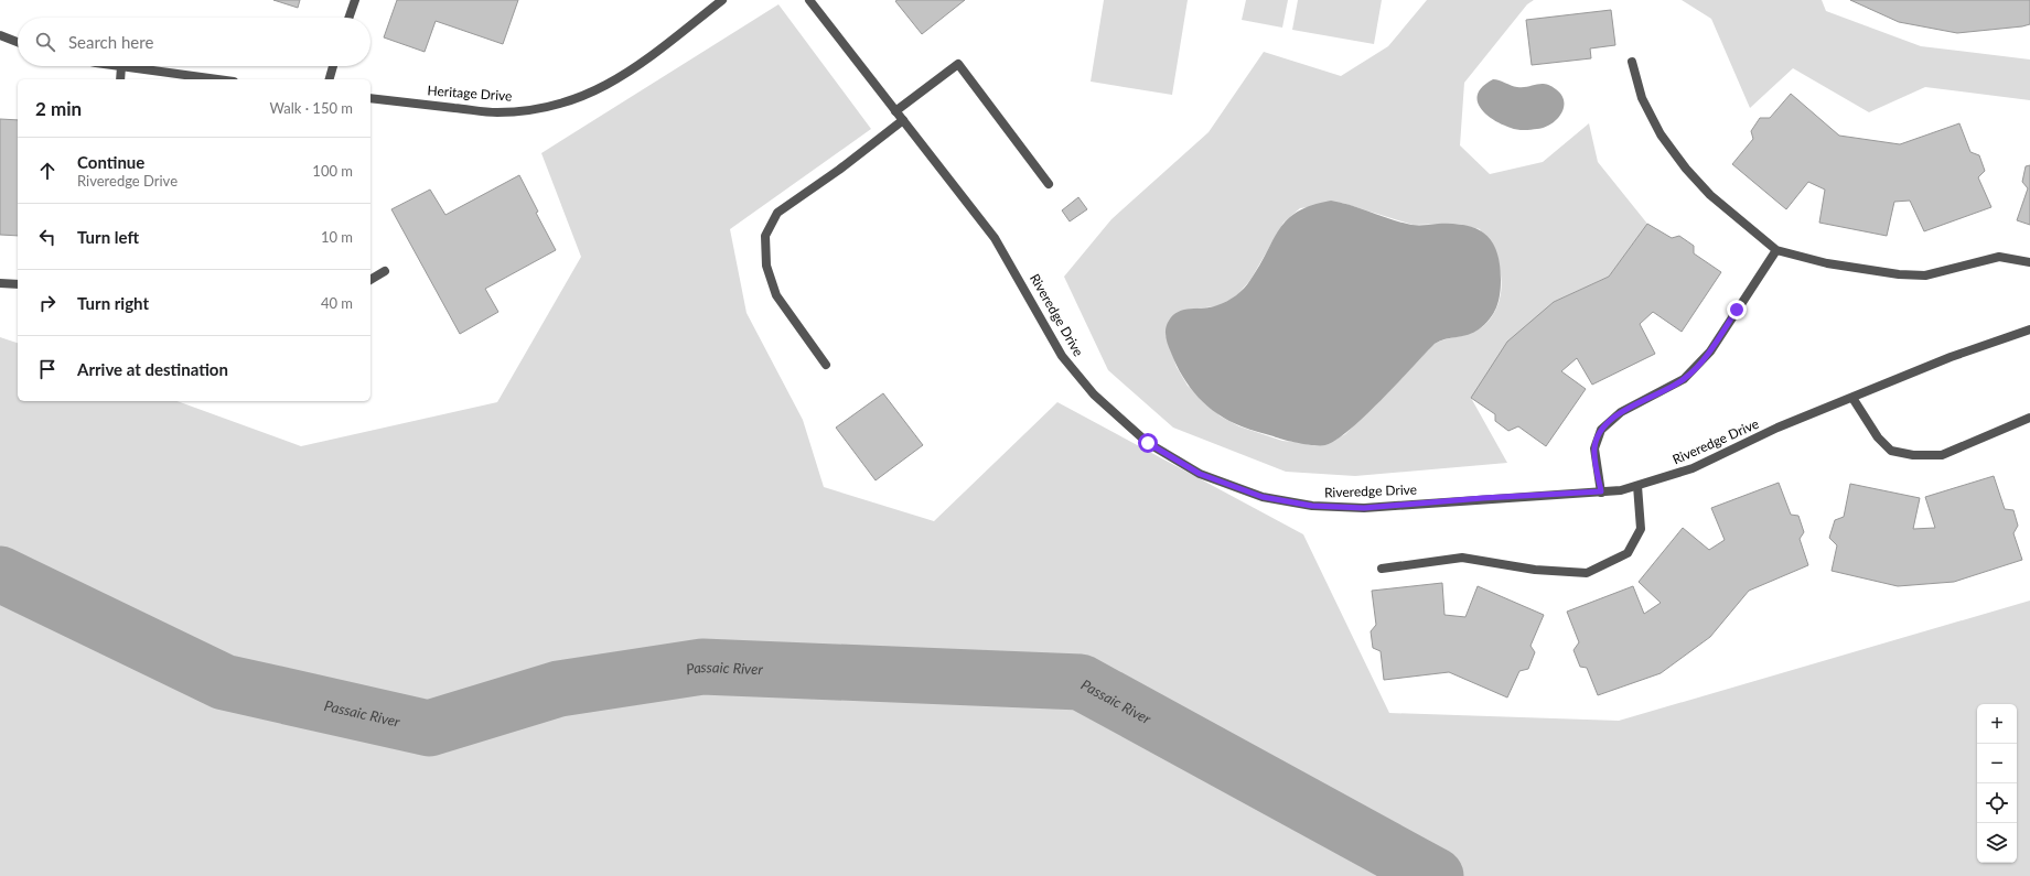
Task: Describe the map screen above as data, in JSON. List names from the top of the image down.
{
  "streets": {
    "street": ["Heritage Drive", "Riveredge Drive"]
  },
  "water": ["Passaic River"],
  "page": {
    "search": "Search here",
    "heading": ["2 min", "Walk · 150 m"],
    "list": [
      ["Continue", "Riveredge Drive", "100 m"],
      ["Turn left", "10 m"],
      ["Turn right", "40 m"],
      "Arrive at destination"
    ],
    "map_buttons": ["+", "−"]
  }
}
